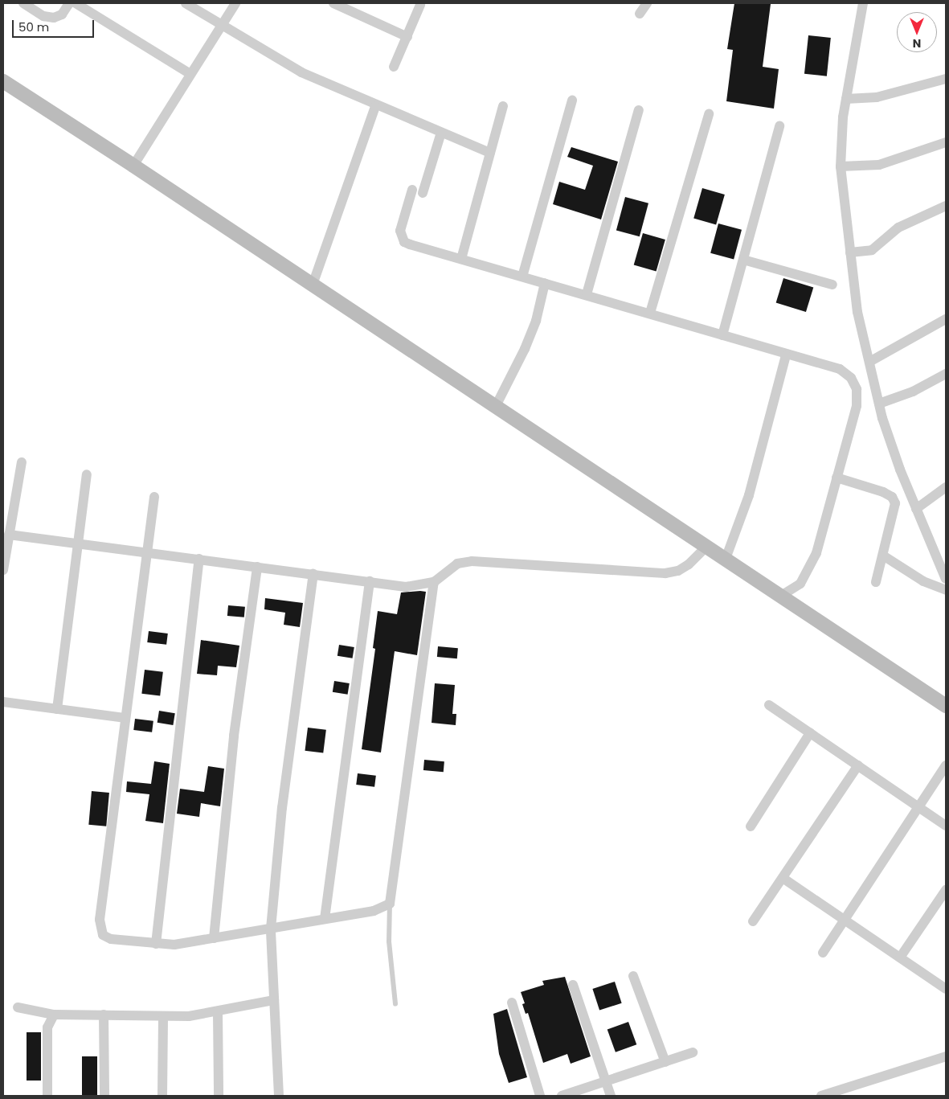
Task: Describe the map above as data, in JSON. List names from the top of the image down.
{
  "scale_bar": "50 m",
  "north": "bottom"
}
